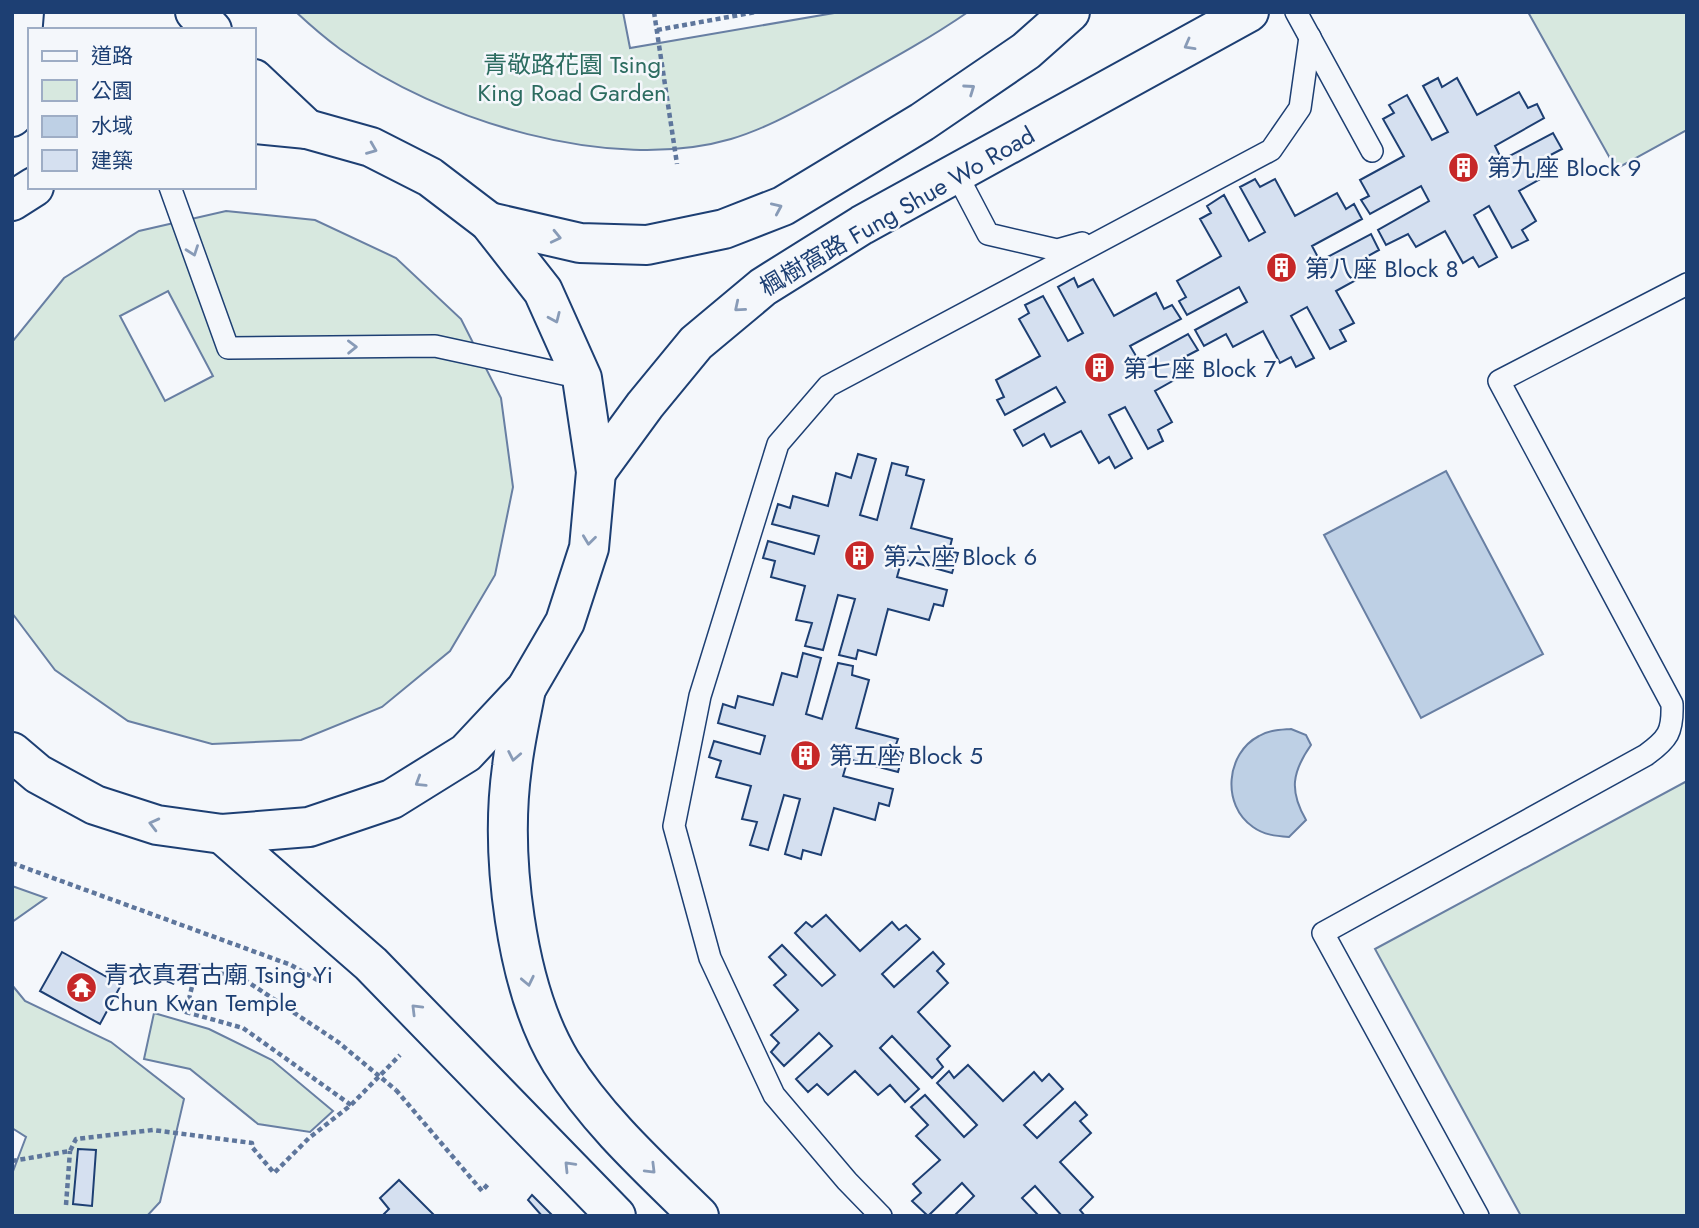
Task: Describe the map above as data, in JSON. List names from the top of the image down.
{
  "streets": {
    "main road": ["楓樹窩路 Fung Shue Wo Road"]
  },
  "parks": ["青敬路花園 Tsing King Road Garden"],
  "places": {
    "building": [
      "第九座 Block 9",
      "第八座 Block 8",
      "第七座 Block 7",
      "第六座 Block 6",
      "第五座 Block 5"
    ],
    "temple": ["青衣真君古廟 Tsing Yi Chun Kwan Temple"]
  },
  "legend": [
    "道路",
    "公園",
    "水域",
    "建築"
  ]
}
